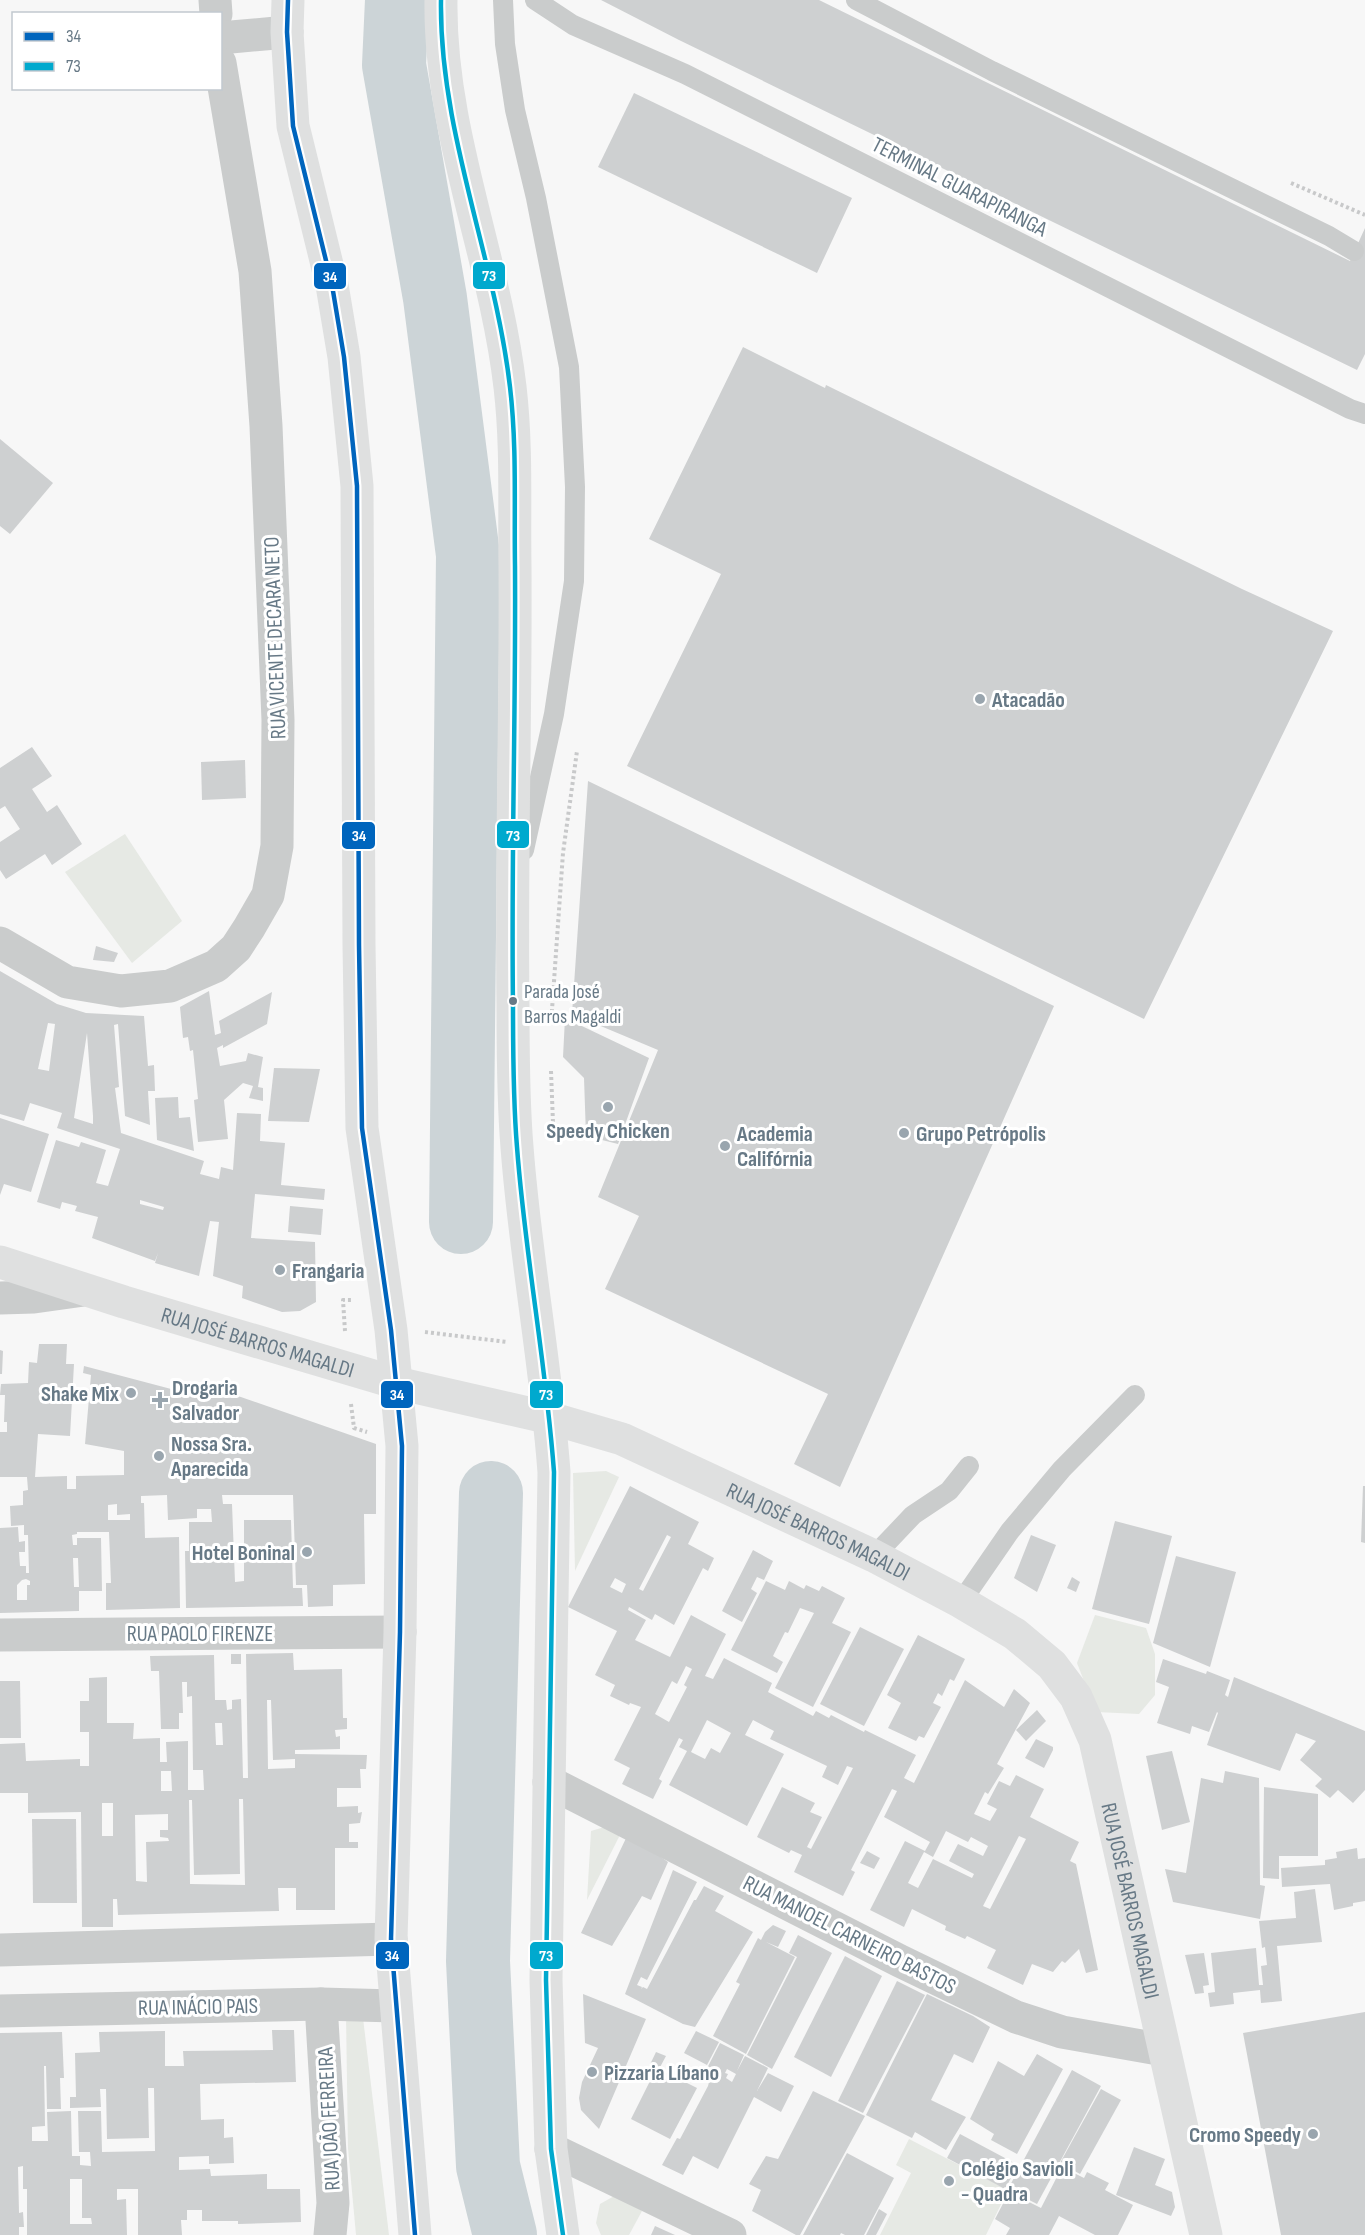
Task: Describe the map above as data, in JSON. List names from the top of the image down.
{
  "streets": {
    "main road": ["RUA JOSÉ BARROS MAGALDI"],
    "street": [
      "RUA VICENTE DECARA NETO",
      "RUA PAOLO FIRENZE",
      "RUA MANOEL CARNEIRO BASTOS",
      "RUA INÁCIO PAIS",
      "RUA JOÃO FERREIRA"
    ],
    "lane": ["TERMINAL GUARAPIRANGA"]
  },
  "crossings": [
    ["RUA JOSÉ BARROS MAGALDI", "RUA MANOEL CARNEIRO BASTOS"],
    ["RUA INÁCIO PAIS", "RUA JOÃO FERREIRA"]
  ],
  "places": {
    "other": [
      "Atacadão",
      "Parada José Barros Magaldi",
      "Speedy Chicken",
      "Grupo Petrópolis",
      "Academia Califórnia",
      "Frangaria",
      "Shake Mix",
      "Nossa Sra. Aparecida",
      "Hotel Boninal",
      "Pizzaria Líbano",
      "Cromo Speedy",
      "Colégio Savioli - Quadra"
    ],
    "health": ["Drogaria Salvador"]
  },
  "lines": ["transit line 34", "transit line 73"],
  "legend": ["34", "73"]
}
